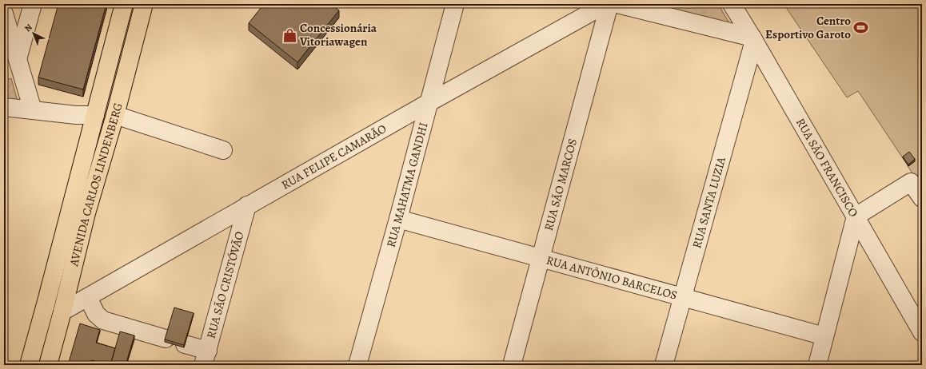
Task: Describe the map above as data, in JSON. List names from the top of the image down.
{
  "streets": {
    "main road": ["AVENIDA CARLOS LINDENBERG"],
    "street": [
      "RUA FELIPE CAMARÃO",
      "RUA SÃO FRANCISCO",
      "RUA MAHATMA GANDHI",
      "RUA SÃO MARCOS",
      "RUA SANTA LUZIA",
      "RUA ANTÔNIO BARCELOS",
      "RUA SÃO CRISTÓVÃO"
    ]
  },
  "crossings": [
    ["RUA FELIPE CAMARÃO", "AVENIDA CARLOS LINDENBERG"],
    ["RUA FELIPE CAMARÃO", "RUA MAHATMA GANDHI"],
    ["RUA FELIPE CAMARÃO", "RUA SÃO CRISTÓVÃO"],
    ["RUA SÃO FRANCISCO", "RUA SANTA LUZIA"],
    ["RUA MAHATMA GANDHI", "RUA ANTÔNIO BARCELOS"],
    ["RUA SÃO MARCOS", "RUA ANTÔNIO BARCELOS"],
    ["RUA SANTA LUZIA", "RUA ANTÔNIO BARCELOS"]
  ],
  "places": {
    "sports": ["Centro Esportivo Garoto"],
    "shop": ["Concessionária Vitoriawagen"]
  },
  "north": "top left"
}
